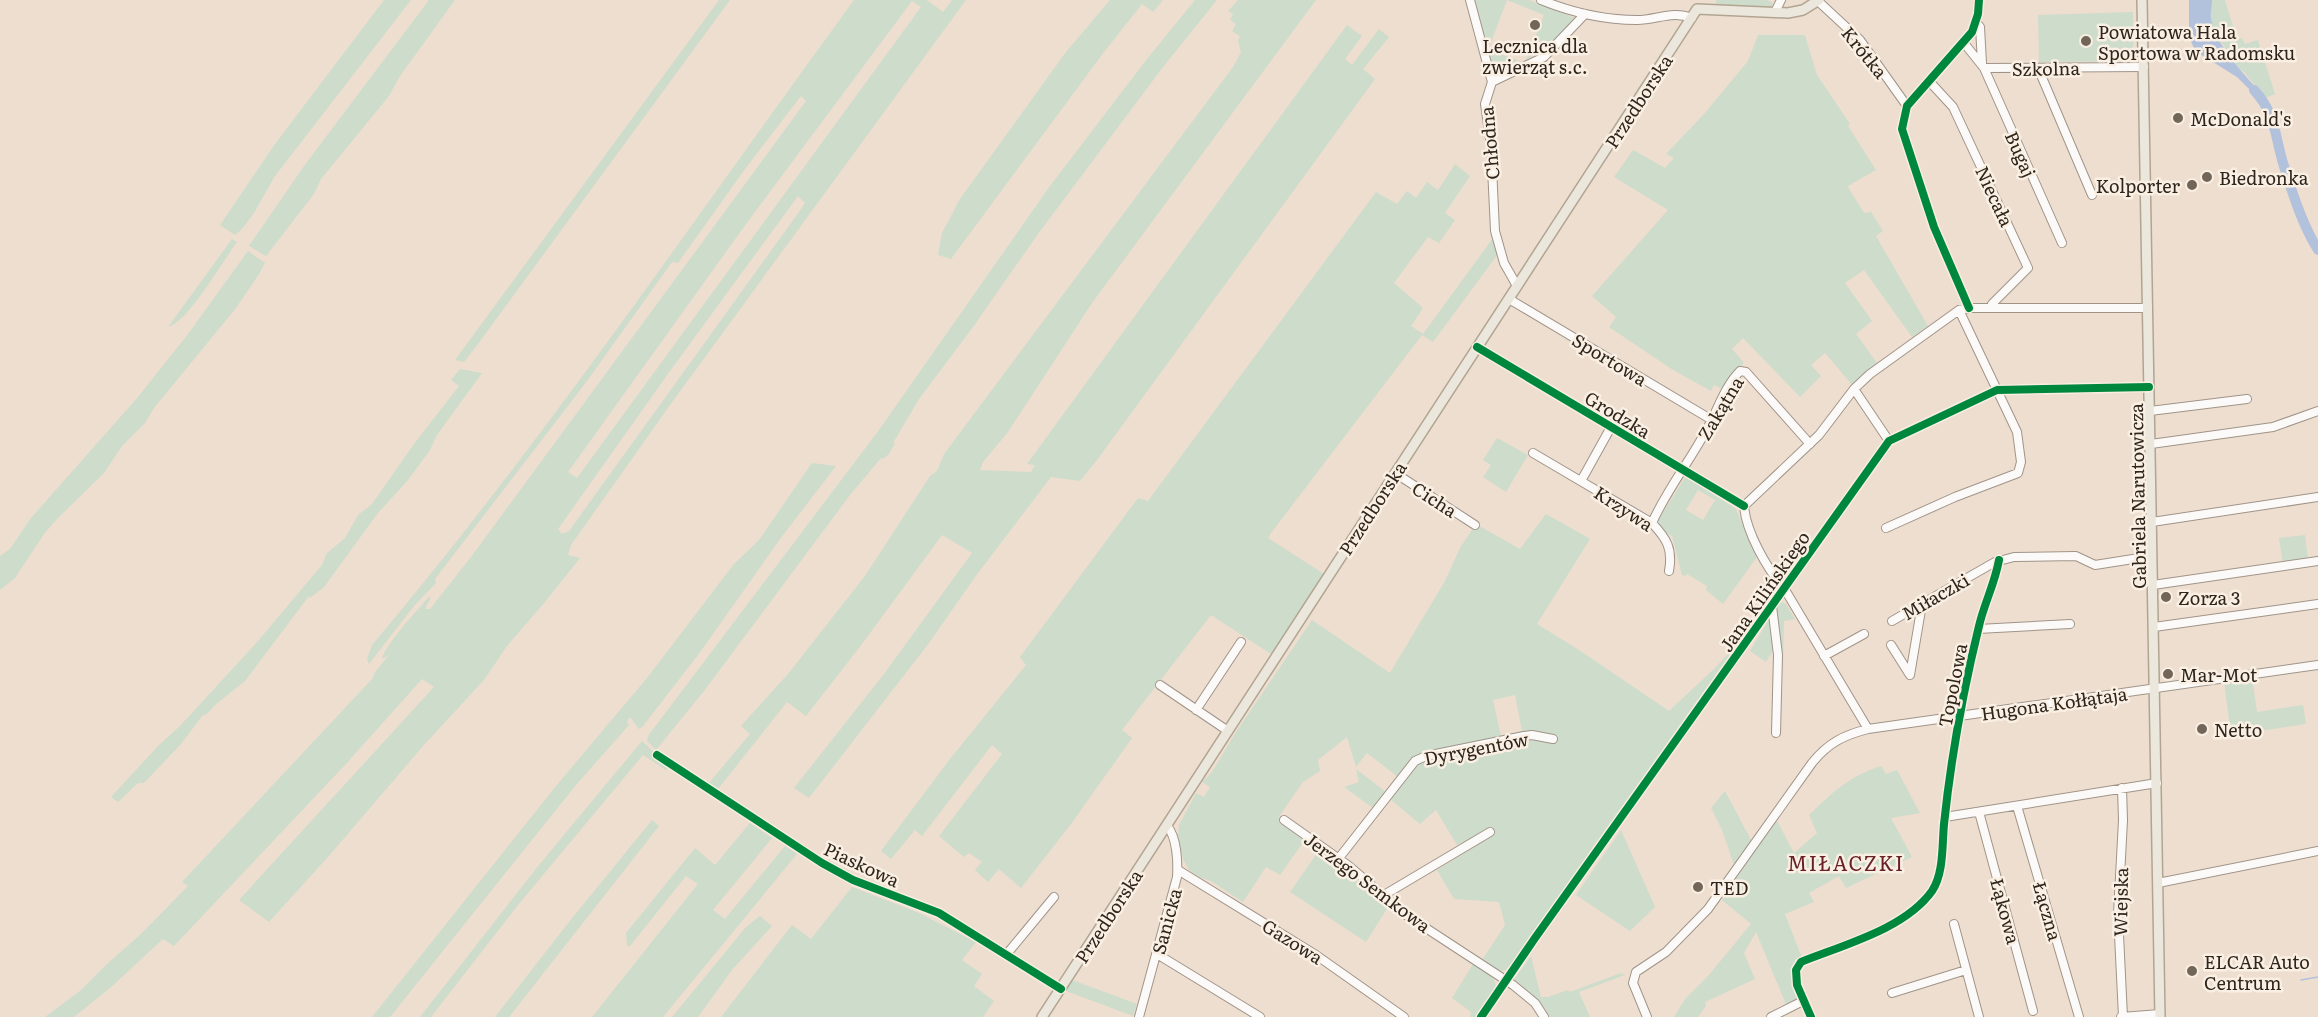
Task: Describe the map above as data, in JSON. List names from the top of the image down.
{
  "streets": {
    "main road": ["Przedborska", "Gabriela Narutowicza"],
    "street": [
      "Krótka",
      "Szkolna",
      "Chłodna",
      "Bugaj",
      "Niecała",
      "Sportowa",
      "Zakątna",
      "Grodzka",
      "Cicha",
      "Krzywa",
      "Jana Kilińskiego",
      "Miłaczki",
      "Topolowa",
      "Hugona Kołłątaja",
      "Dyrygentów",
      "Piaskowa",
      "Jerzego Semkowa",
      "Wiejska",
      "Łąkowa",
      "Łączna",
      "Sanicka",
      "Gazowa"
    ]
  },
  "crossings": [
    ["Szkolna", "Bugaj"],
    ["Szkolna", "Gabriela Narutowicza"],
    ["Przedborska", "Chłodna"],
    ["Przedborska", "Sportowa"],
    ["Przedborska", "Grodzka"],
    ["Przedborska", "Cicha"],
    ["Przedborska", "Piaskowa"],
    ["Przedborska", "Sanicka"],
    ["Sportowa", "Zakątna"],
    ["Zakątna", "Grodzka"],
    ["Zakątna", "Krzywa"],
    ["Grodzka", "Krzywa"],
    ["Gabriela Narutowicza", "Jana Kilińskiego"],
    ["Gabriela Narutowicza", "Miłaczki"],
    ["Gabriela Narutowicza", "Hugona Kołłątaja"],
    ["Jana Kilińskiego", "Jerzego Semkowa"],
    ["Miłaczki", "Topolowa"],
    ["Topolowa", "Hugona Kołłątaja"],
    ["Dyrygentów", "Jerzego Semkowa"],
    ["Sanicka", "Gazowa"]
  ],
  "districts": ["MIŁACZKI"],
  "places": [
    "Lecznica dla zwierząt s.c.",
    "Powiatowa Hala Sportowa w Radomsku",
    "McDonald's",
    "Biedronka",
    "Kolporter",
    "Zorza 3",
    "Mar-Mot",
    "Netto",
    "TED",
    "ELCAR Auto Centrum"
  ]
}
